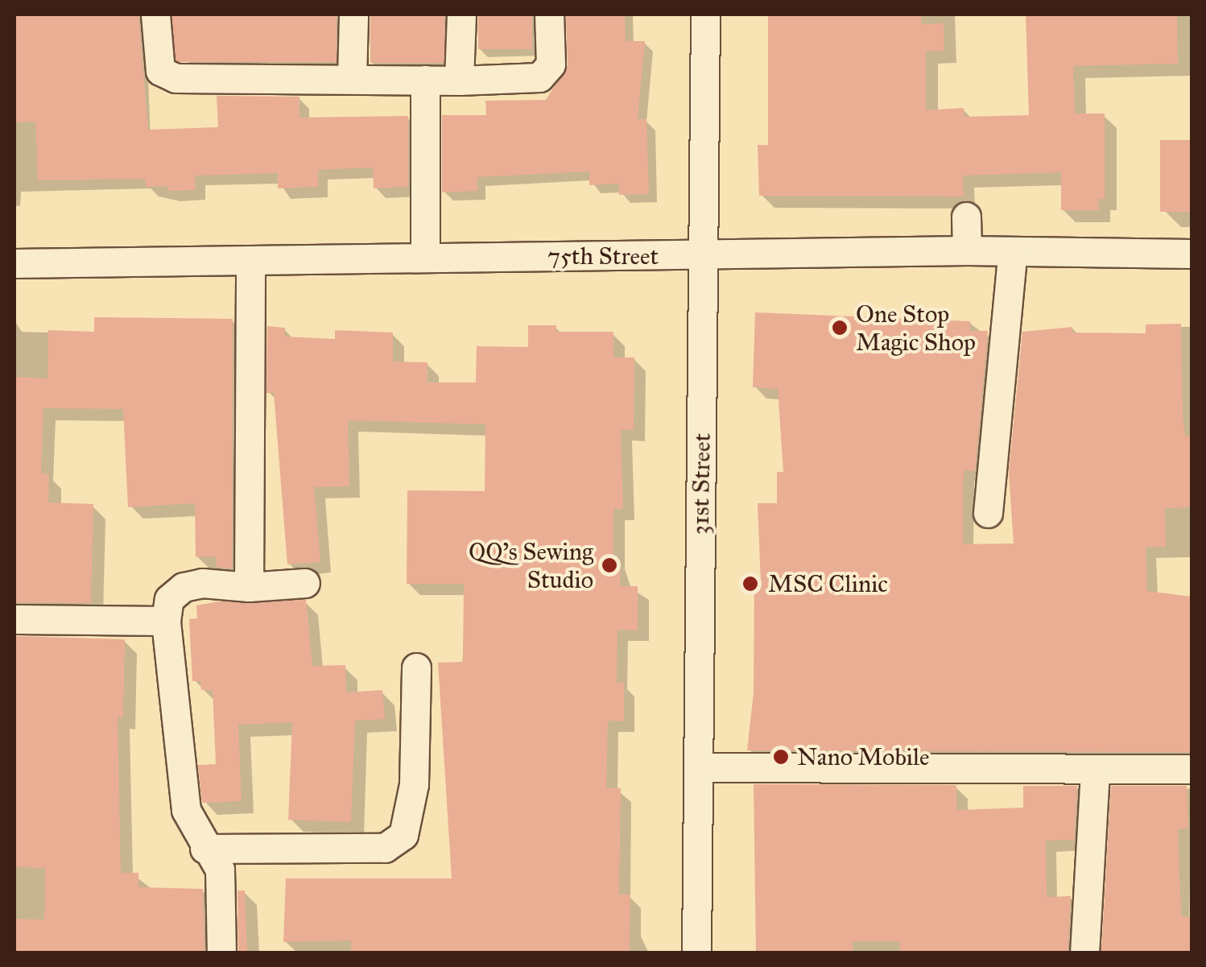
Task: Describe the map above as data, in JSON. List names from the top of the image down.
{
  "streets": {
    "street": ["75th Street", "31st Street"]
  },
  "crossings": [
    ["75th Street", "31st Street"]
  ],
  "places": [
    "One Stop Magic Shop",
    "QQ's Sewing Studio",
    "MSC Clinic",
    "Nano Mobile"
  ]
}
